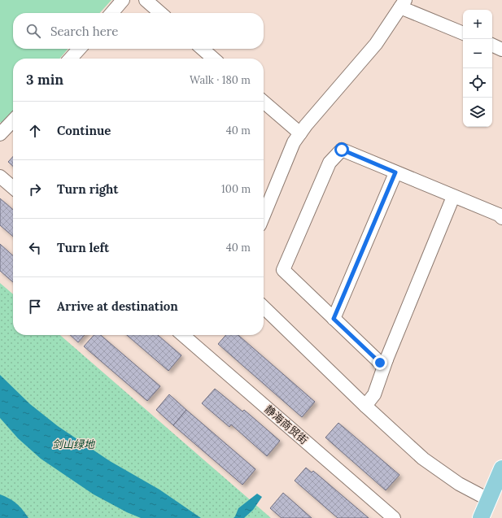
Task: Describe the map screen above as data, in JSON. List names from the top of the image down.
{
  "streets": {
    "street": ["静海商贸街"]
  },
  "parks": ["剑山绿地"],
  "page": {
    "map_buttons": ["+", "−"],
    "search": "Search here",
    "heading": ["3 min", "Walk · 180 m"],
    "list": [
      ["Continue", "40 m"],
      ["Turn right", "100 m"],
      ["Turn left", "40 m"],
      "Arrive at destination"
    ]
  }
}
